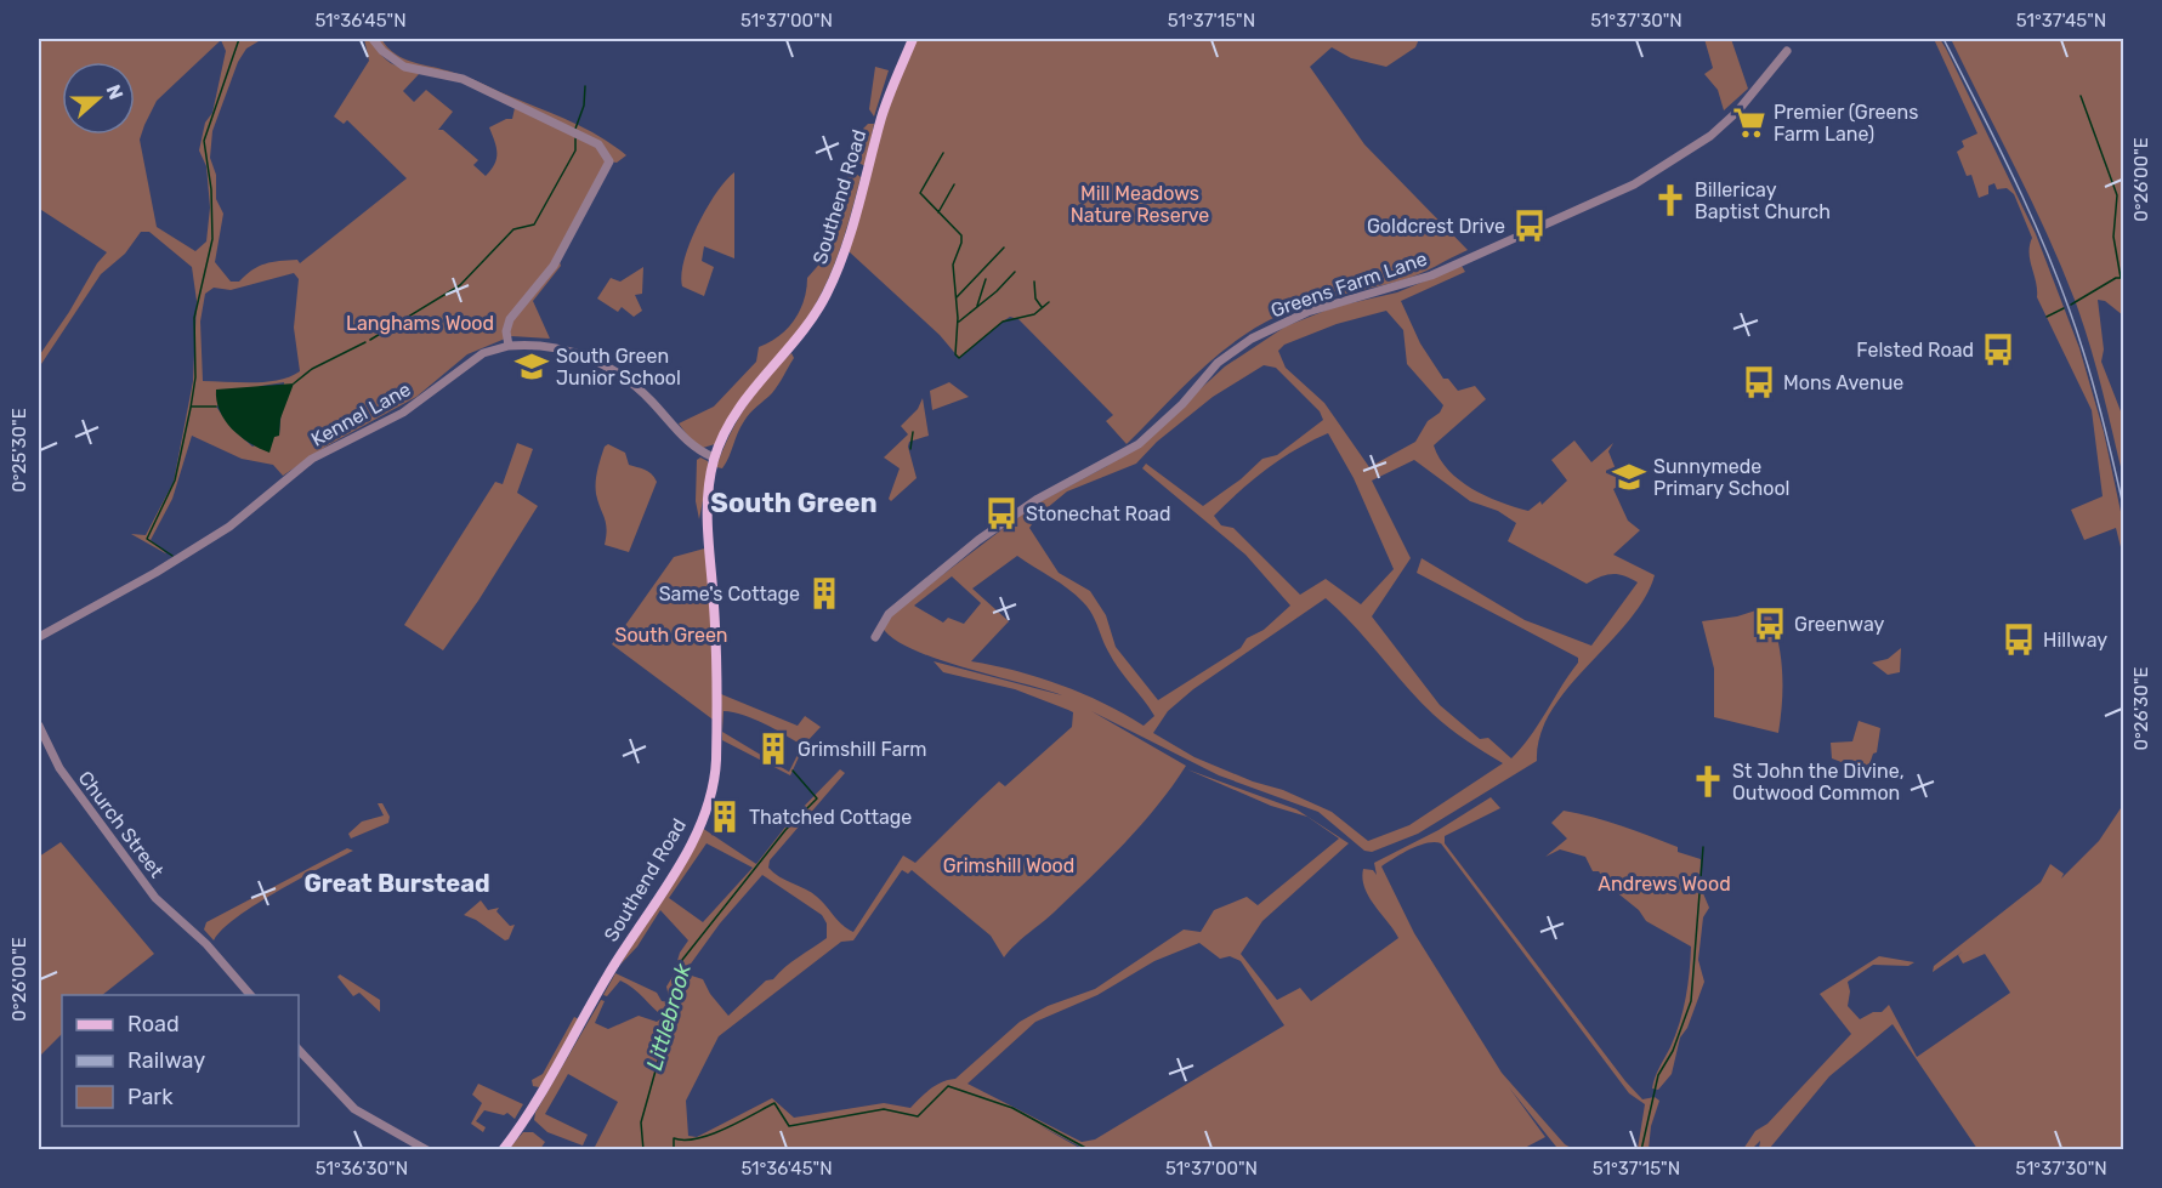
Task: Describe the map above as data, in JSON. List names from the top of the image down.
{
  "streets": {
    "main road": ["Southend Road"],
    "street": ["Greens Farm Lane", "Kennel Lane", "Church Street"]
  },
  "districts": ["South Green", "Great Burstead"],
  "water": ["Littlebrook"],
  "parks": [
    "Mill Meadows Nature Reserve",
    "Langhams Wood",
    "South Green",
    "Grimshill Wood",
    "Andrews Wood"
  ],
  "places": {
    "supermarket": ["Premier (Greens Farm Lane)"],
    "church": ["Billericay Baptist Church", "St John the Divine, Outwood Common"],
    "bus stop": [
      "Goldcrest Drive",
      "Felsted Road",
      "Mons Avenue",
      "Stonechat Road",
      "Greenway",
      "Hillway"
    ],
    "school or university": ["South Green Junior School", "Sunnymede Primary School"],
    "building": ["Same's Cottage", "Grimshill Farm", "Thatched Cottage"]
  },
  "legend": ["Road", "Railway", "Park"],
  "north": "right",
  "coordinates": [
    "51°36'45\"N",
    "51°37'00\"N",
    "51°37'15\"N",
    "51°37'30\"N",
    "51°37'45\"N",
    "0°26'00\"E",
    "0°25'30\"E",
    "0°26'30\"E",
    "51°36'30\"N"
  ]
}
